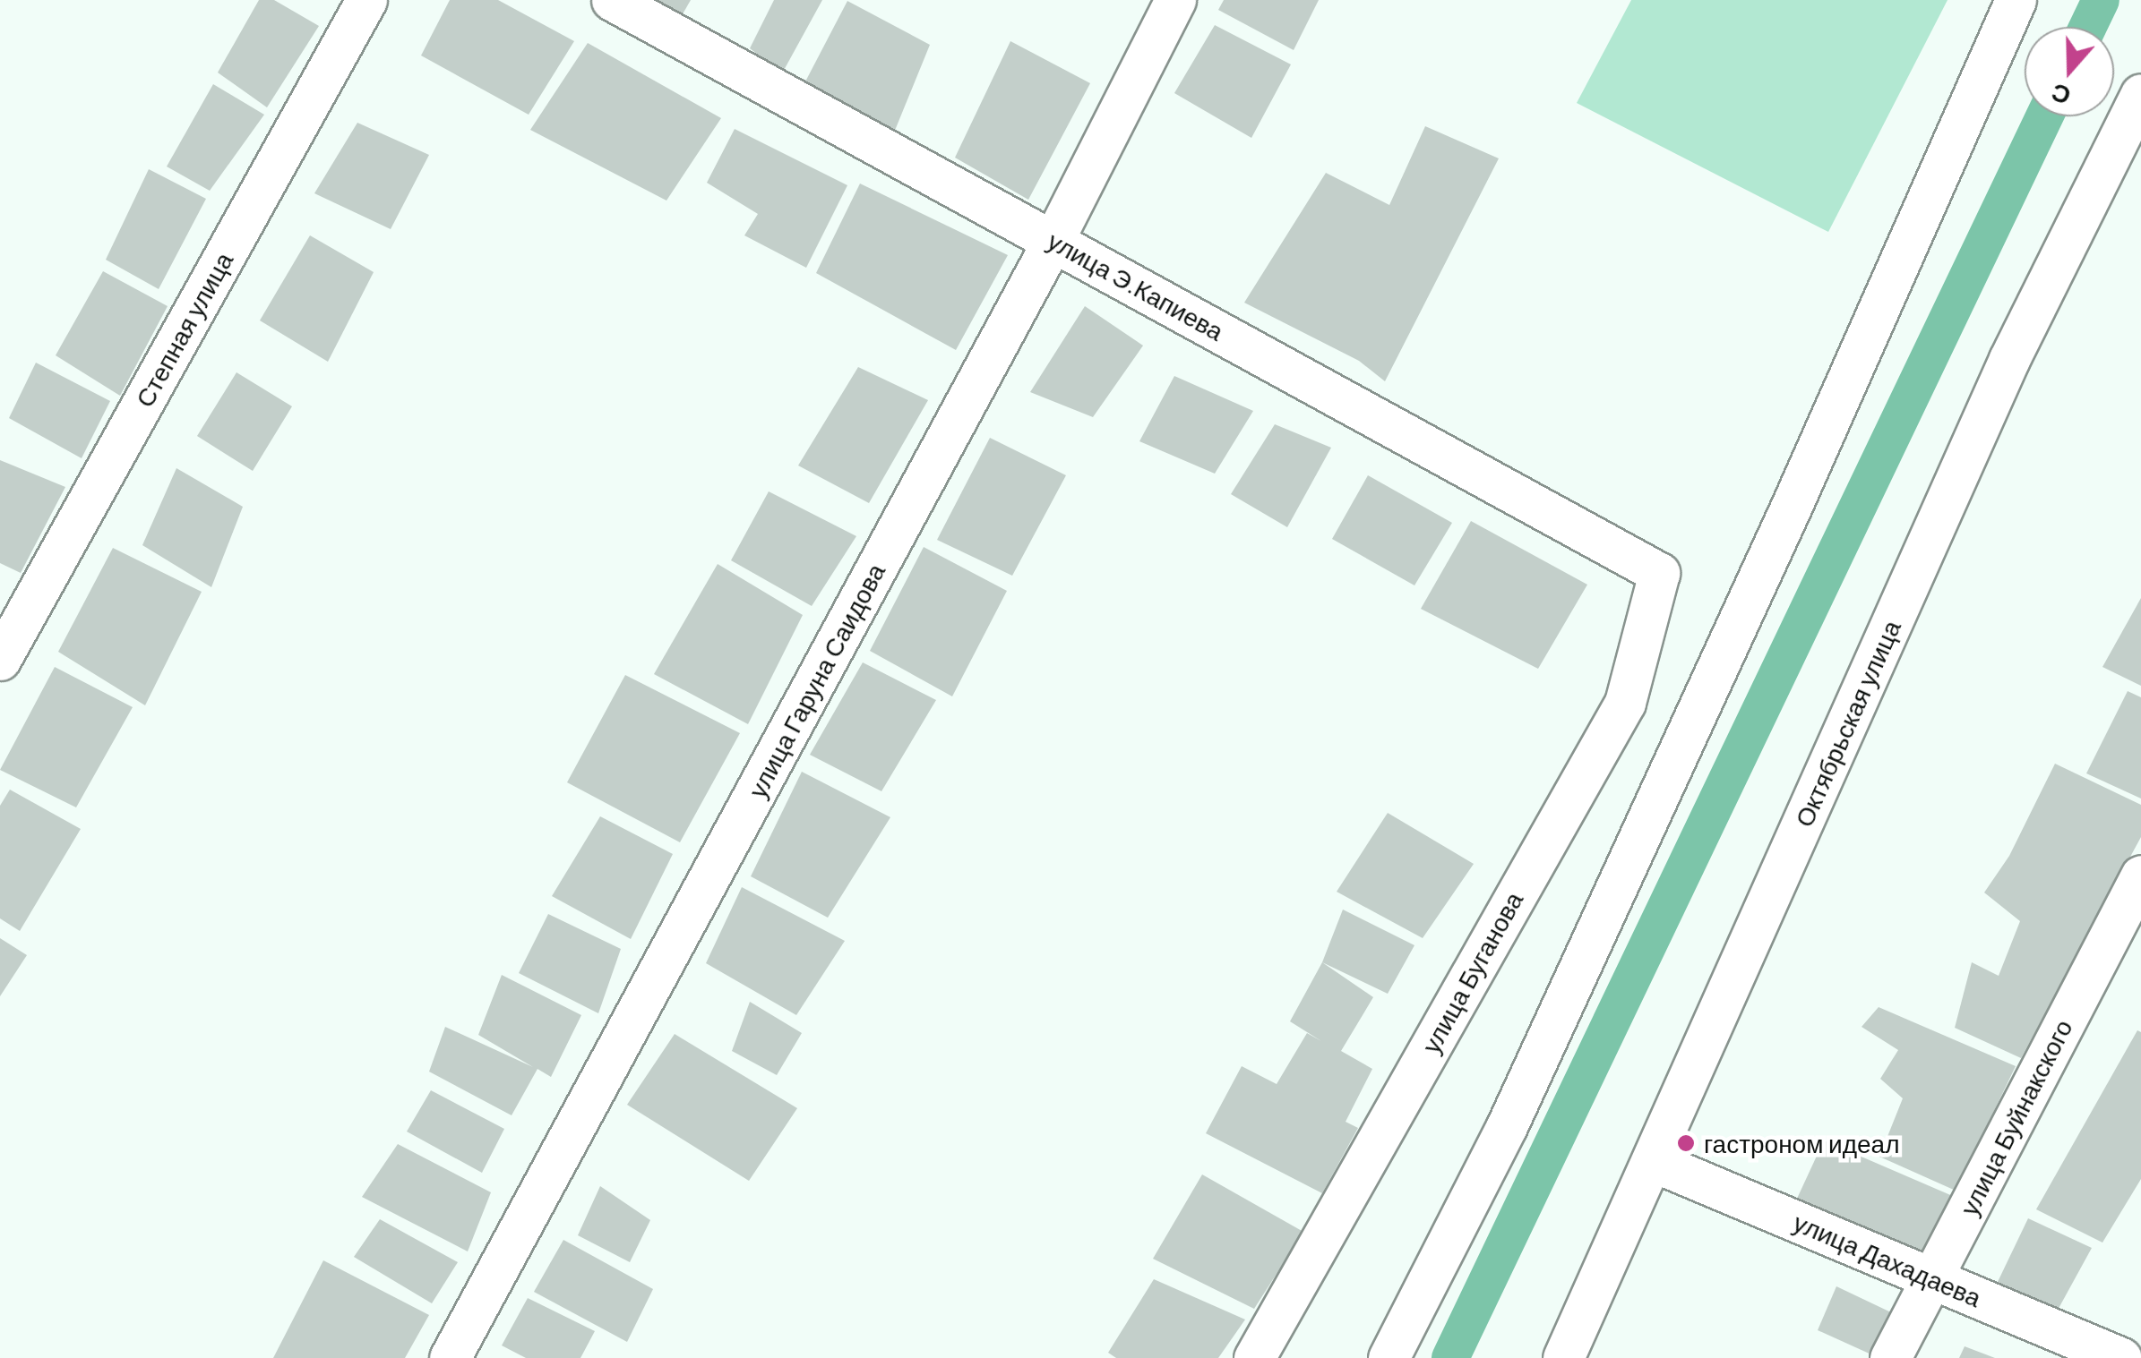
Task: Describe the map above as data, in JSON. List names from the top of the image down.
{
  "streets": {
    "street": [
      "улица Э.Капиева",
      "Степная улица",
      "улица Гаруна Саидова",
      "Октябрьская улица",
      "улица Буганова",
      "улица Буйнакского",
      "улица Дахадаева"
    ]
  },
  "crossings": [
    ["улица Э.Капиева", "улица Гаруна Саидова"],
    ["улица Э.Капиева", "улица Буганова"],
    ["Октябрьская улица", "улица Дахадаева"],
    ["улица Буйнакского", "улица Дахадаева"]
  ],
  "places": ["гастроном идеал"],
  "north": "bottom"
}
